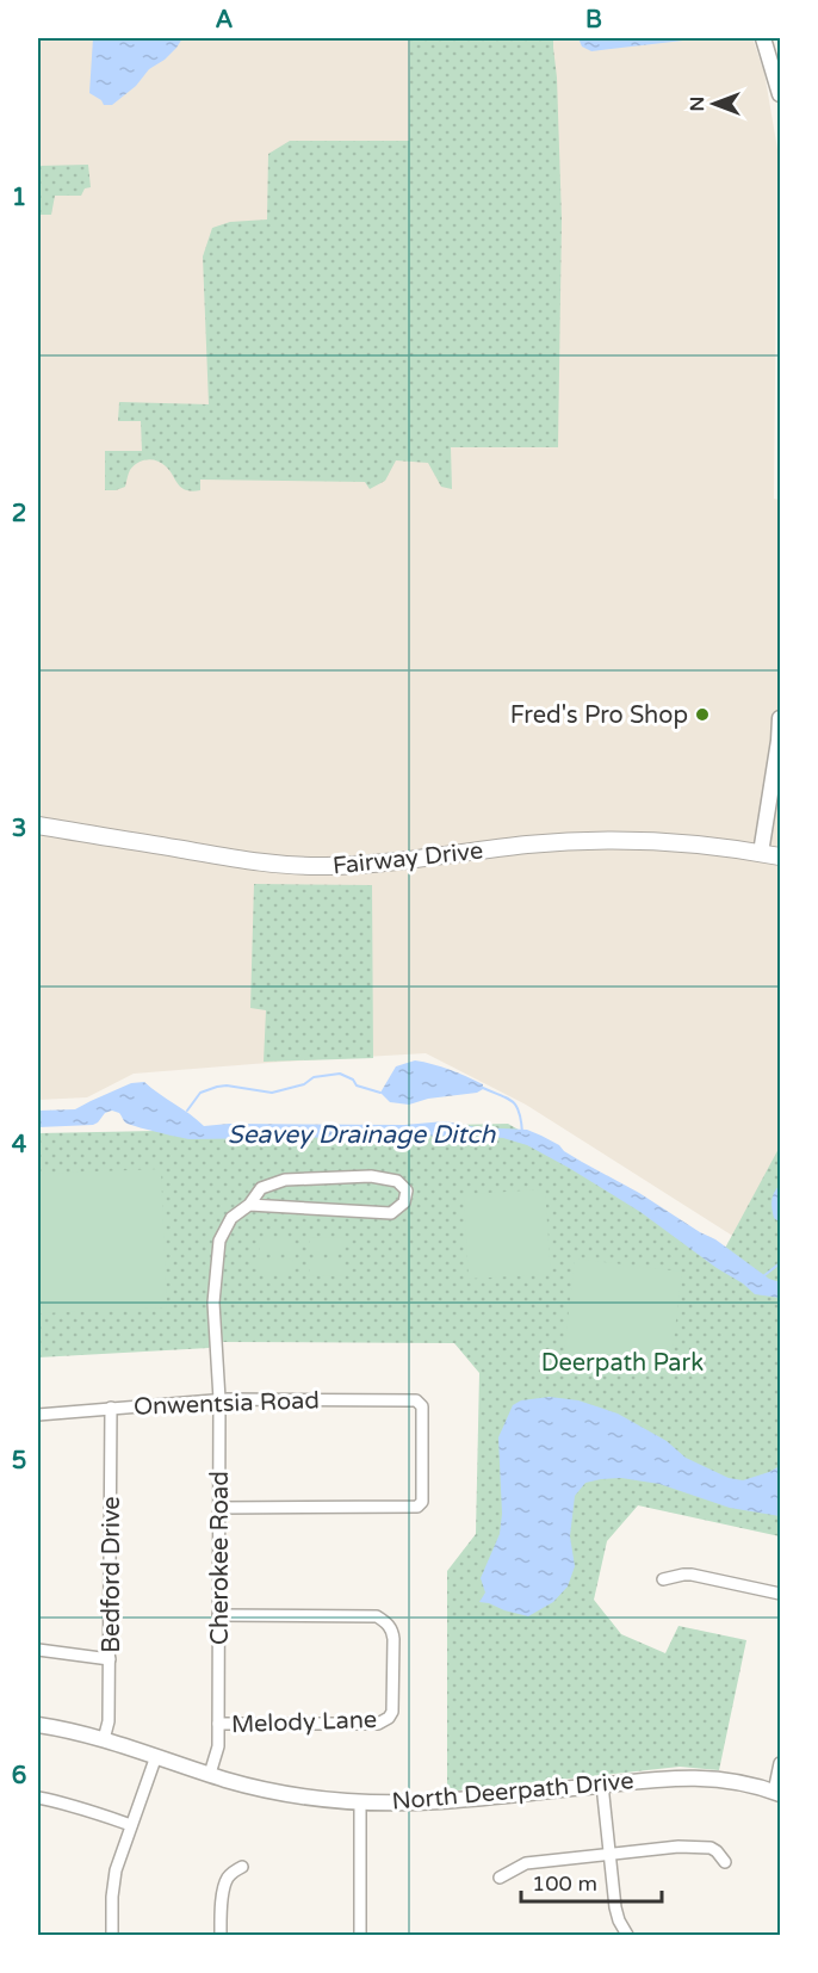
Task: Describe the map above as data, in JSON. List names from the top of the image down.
{
  "streets": {
    "main road": ["Fairway Drive"],
    "street": [
      "Onwentsia Road",
      "Cherokee Road",
      "Bedford Drive",
      "Melody Lane",
      "North Deerpath Drive"
    ]
  },
  "crossings": [
    ["Onwentsia Road", "Cherokee Road"],
    ["Onwentsia Road", "Bedford Drive"],
    ["Cherokee Road", "Melody Lane"],
    ["Cherokee Road", "North Deerpath Drive"],
    ["Bedford Drive", "North Deerpath Drive"]
  ],
  "water": ["Seavey Drainage Ditch"],
  "parks": ["Deerpath Park"],
  "places": ["Fred's Pro Shop"],
  "scale_bar": "100 m",
  "north": "left",
  "grid": {
    "columns": ["A", "B"],
    "rows": [
      "1",
      "2",
      "3",
      "4",
      "5",
      "6"
    ]
  }
}
